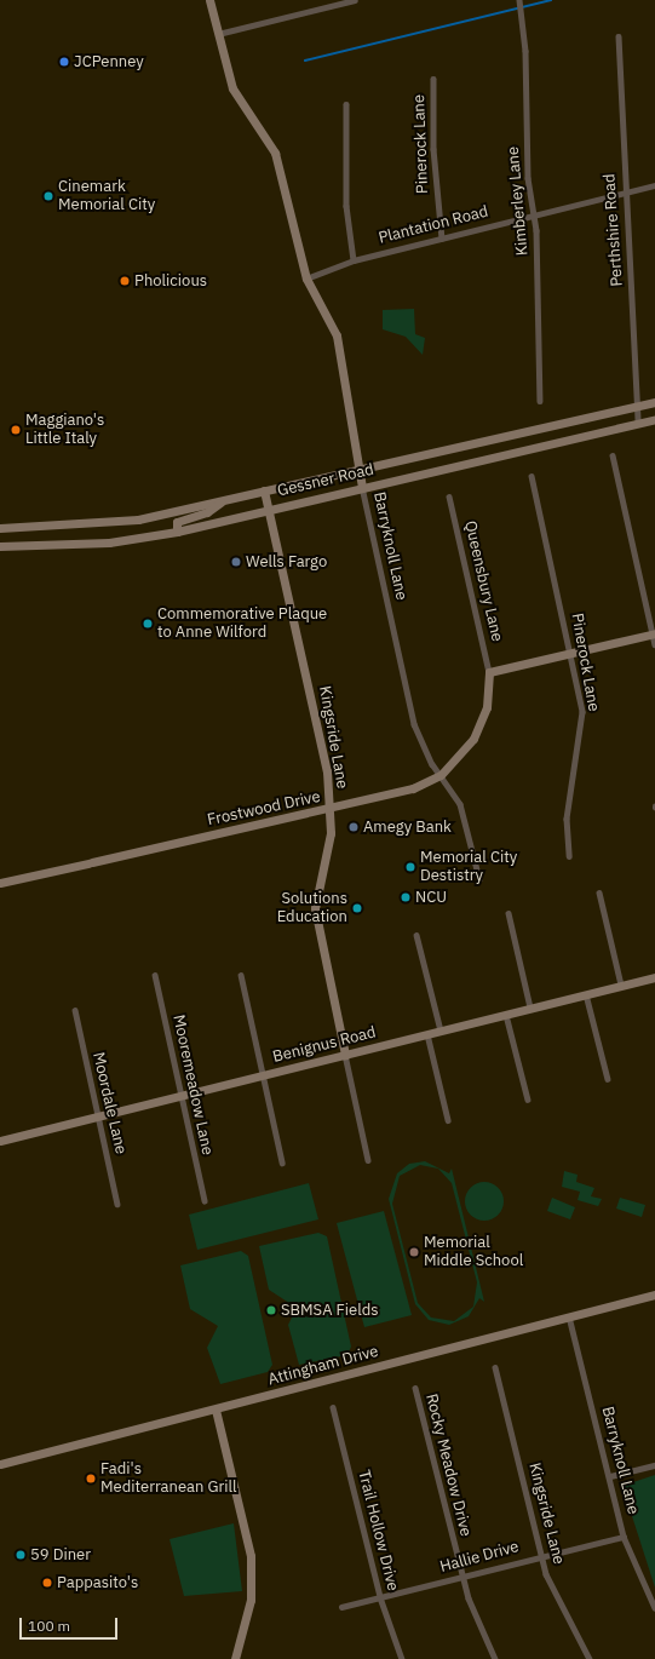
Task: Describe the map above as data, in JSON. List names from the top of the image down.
{
  "streets": {
    "street": [
      "Pinerock Lane",
      "Kimberley Lane",
      "Plantation Road",
      "Perthshire Road",
      "Gessner Road",
      "Barryknoll Lane",
      "Queensbury Lane",
      "Kingsride Lane",
      "Frostwood Drive",
      "Benignus Road",
      "Mooremeadow Lane",
      "Moordale Lane",
      "Attingham Drive",
      "Rocky Meadow Drive",
      "Trail Hollow Drive",
      "Hallie Drive"
    ]
  },
  "crossings": [
    ["Pinerock Lane", "Plantation Road"],
    ["Kimberley Lane", "Plantation Road"],
    ["Plantation Road", "Perthshire Road"],
    ["Plantation Road", "Barryknoll Lane"],
    ["Perthshire Road", "Gessner Road"],
    ["Gessner Road", "Barryknoll Lane"],
    ["Gessner Road", "Kingsride Lane"],
    ["Barryknoll Lane", "Frostwood Drive"],
    ["Barryknoll Lane", "Attingham Drive"],
    ["Barryknoll Lane", "Hallie Drive"],
    ["Queensbury Lane", "Frostwood Drive"],
    ["Kingsride Lane", "Frostwood Drive"],
    ["Kingsride Lane", "Benignus Road"],
    ["Kingsride Lane", "Hallie Drive"],
    ["Benignus Road", "Mooremeadow Lane"],
    ["Benignus Road", "Moordale Lane"],
    ["Rocky Meadow Drive", "Hallie Drive"],
    ["Trail Hollow Drive", "Hallie Drive"]
  ],
  "places": [
    "JCPenney",
    "Cinemark Memorial City",
    "Pholicious",
    "Maggiano's Little Italy",
    "Wells Fargo",
    "Commemorative Plaque to Anne Wilford",
    "Amegy Bank",
    "Memorial City Destistry",
    "NCU",
    "Solutions Education",
    "Memorial Middle School",
    "SBMSA Fields",
    "Fadi's Mediterranean Grill",
    "59 Diner",
    "Pappasito's"
  ],
  "scale_bar": "100 m"
}
